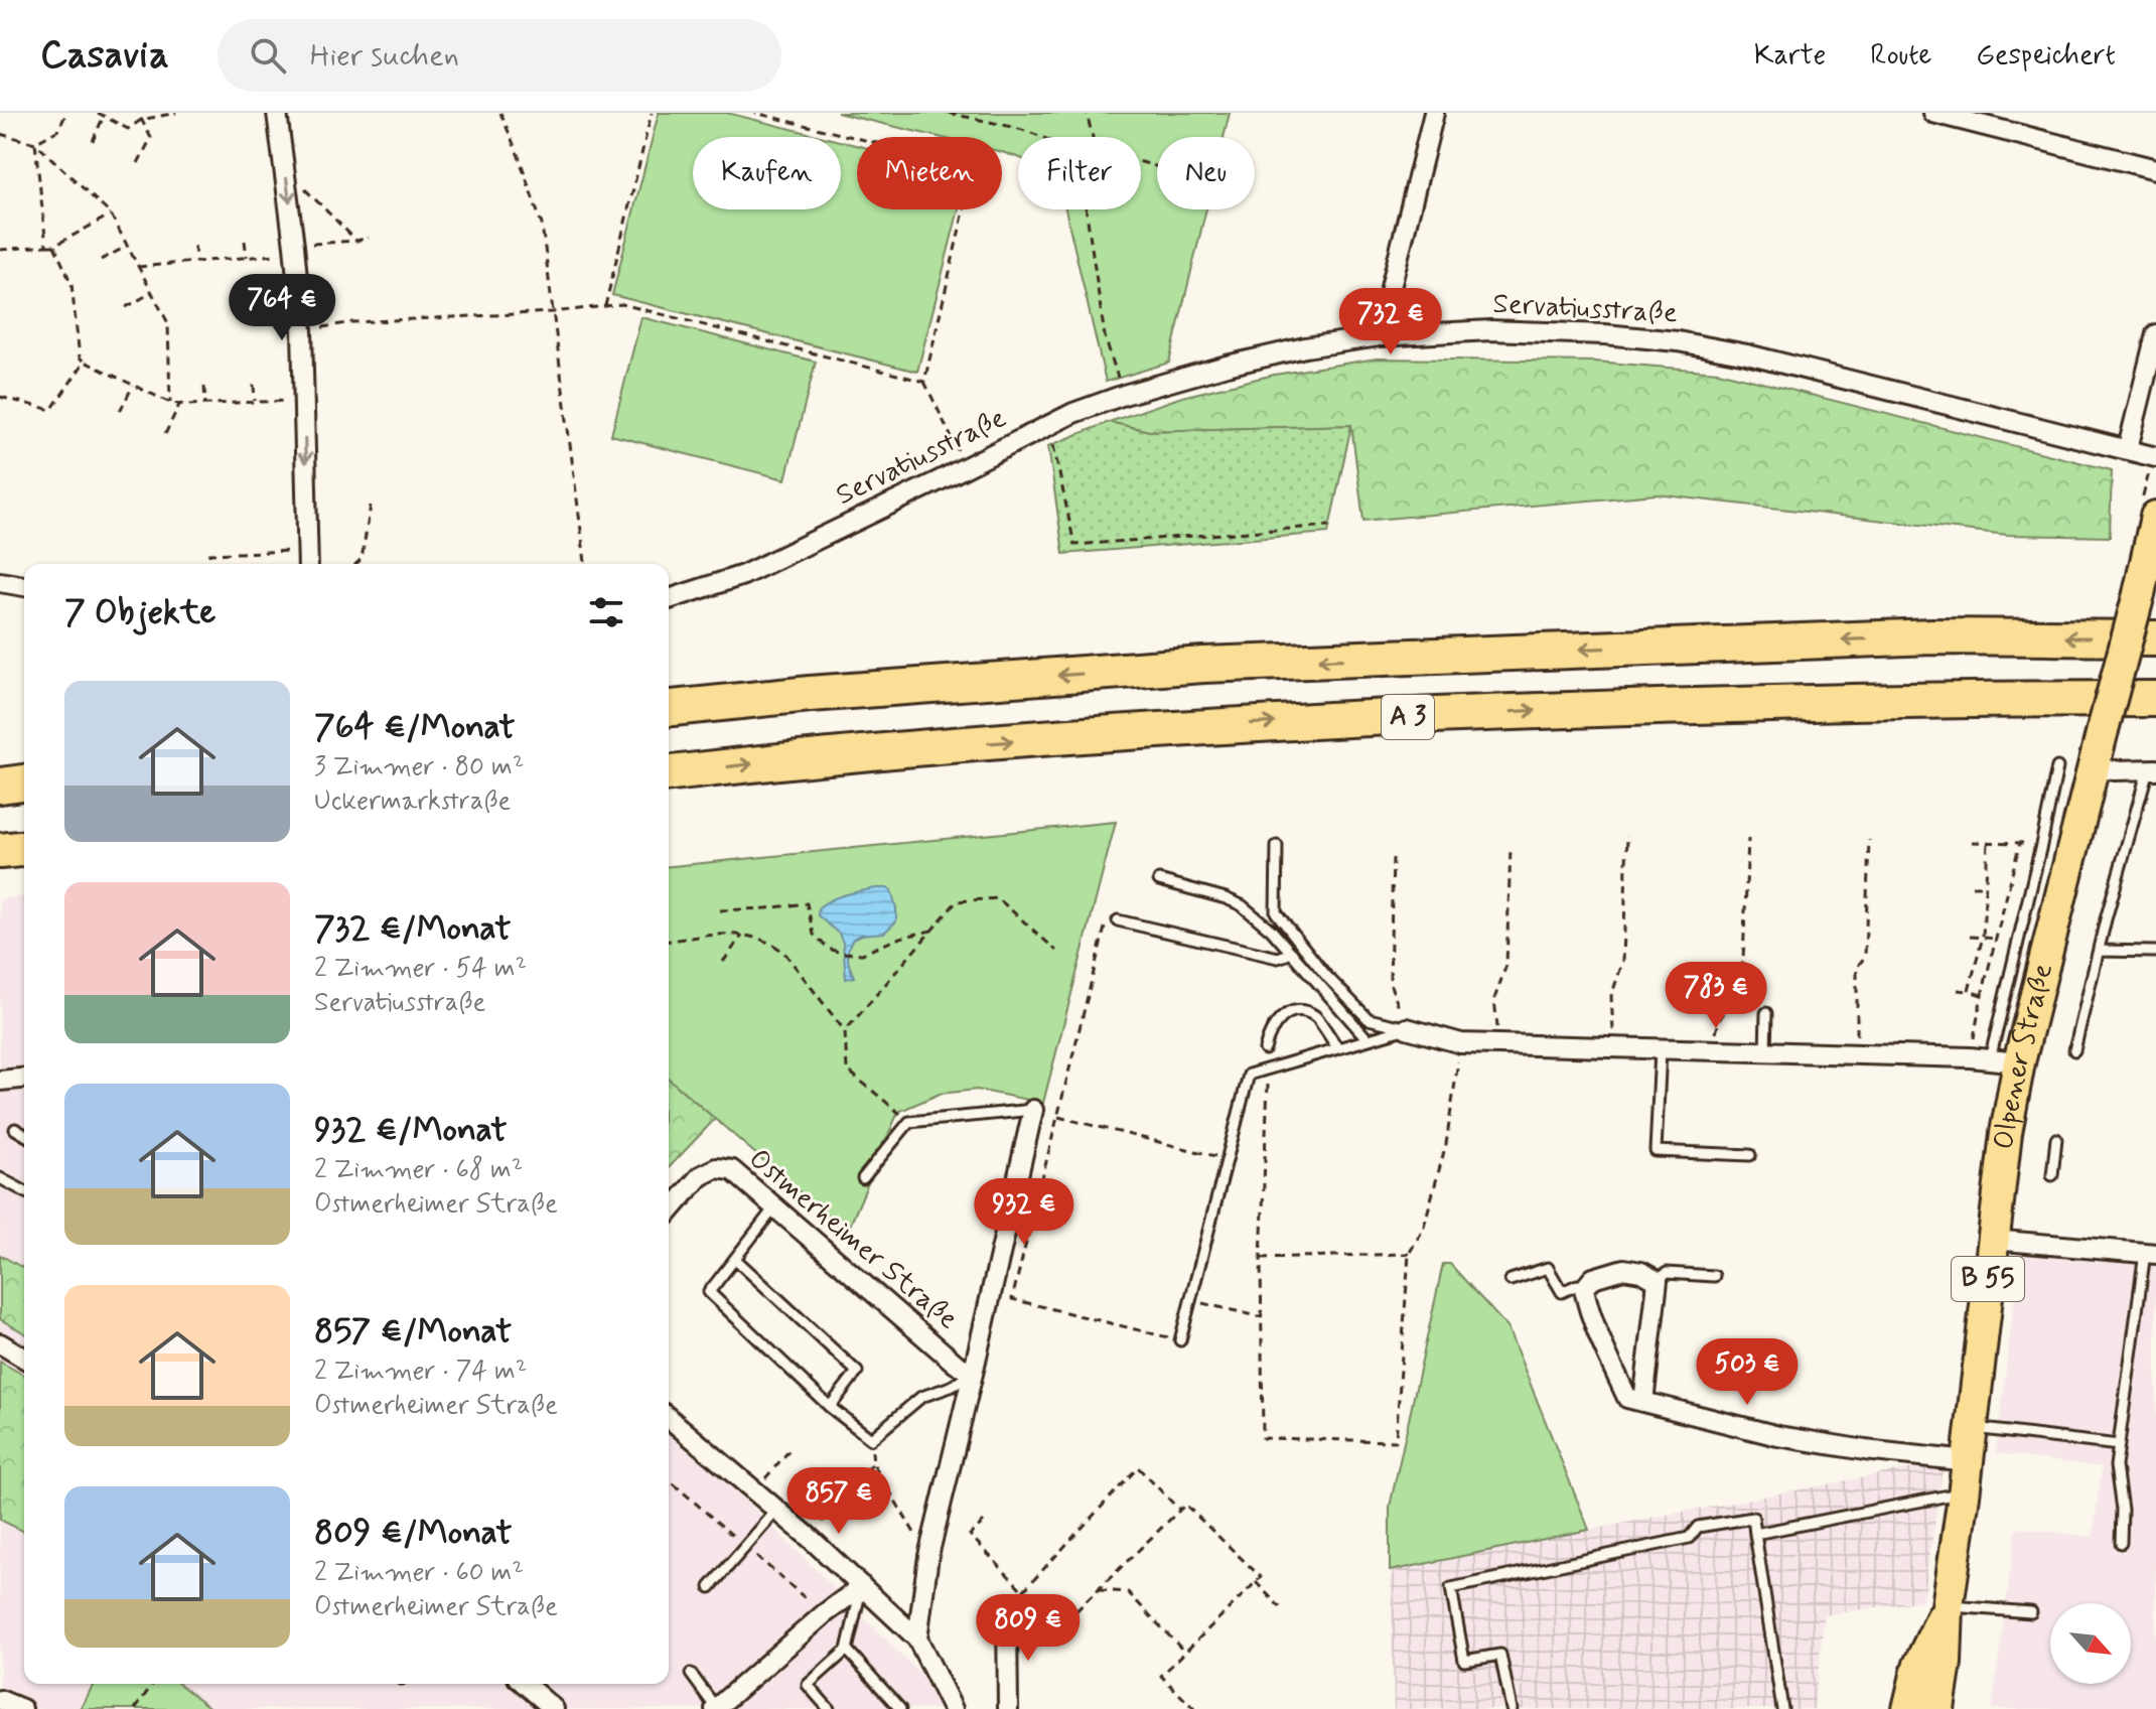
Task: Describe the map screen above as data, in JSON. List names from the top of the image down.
{
  "streets": {
    "highway": ["A 3"],
    "main road": ["Olpener Straße", "B 55"],
    "street": ["Servatiusstraße", "Ostmerheimer Straße"]
  },
  "north": "bottom right",
  "page": {
    "header": "Casavia",
    "search": "Hier suchen",
    "nav": ["Karte", "Route", "Gespeichert"],
    "chip": [
      "Kaufen",
      "Mieten",
      "Filter",
      "Neu"
    ],
    "price": [
      "764 €",
      "732 €",
      "783 €",
      "932 €",
      "503 €",
      "857 €",
      "809 €"
    ],
    "heading": "7 Objekte",
    "list": [
      {
        "name": "764 €/Monat",
        "note": "3 Zimmer · 80 m² · Uckermarkstraße"
      },
      {
        "name": "732 €/Monat",
        "note": "2 Zimmer · 54 m² · Servatiusstraße"
      },
      {
        "name": "932 €/Monat",
        "note": "2 Zimmer · 68 m² · Ostmerheimer Straße"
      },
      {
        "name": "857 €/Monat",
        "note": "2 Zimmer · 74 m² · Ostmerheimer Straße"
      },
      {
        "name": "809 €/Monat",
        "note": "2 Zimmer · 60 m² · Ostmerheimer Straße"
      }
    ]
  }
}
